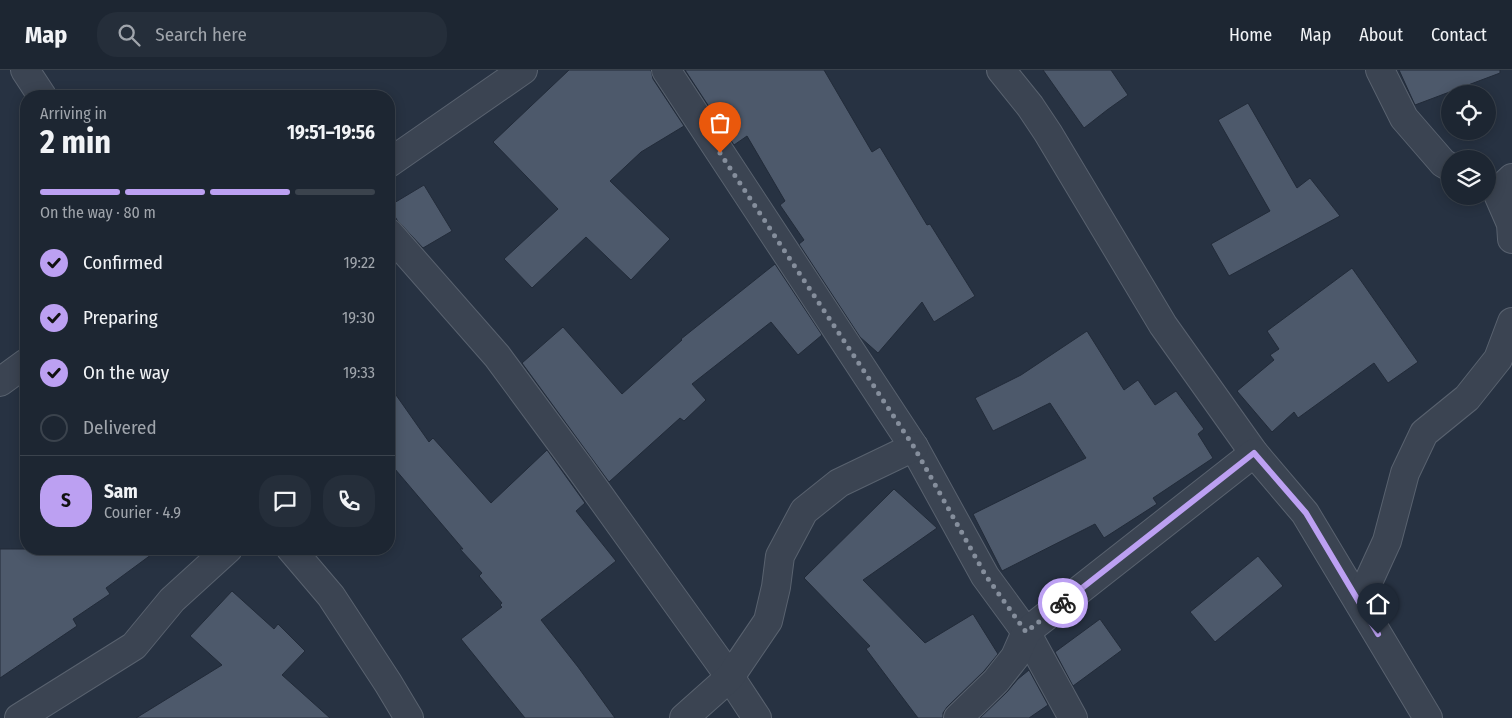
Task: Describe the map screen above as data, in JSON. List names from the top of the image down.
{
  "page": {
    "header": "Map",
    "search": "Search here",
    "nav": [
      "Home",
      "Map",
      "About",
      "Contact"
    ],
    "heading": ["2 min", "Arriving in", "19:51–19:56"],
    "panel": ["Sam", "Courier · 4.9"],
    "bar": "On the way · 80 m",
    "list": [
      ["Confirmed", "19:22"],
      ["Preparing", "19:30"],
      ["On the way", "19:33"],
      "Delivered"
    ],
    "round": "S"
  }
}
